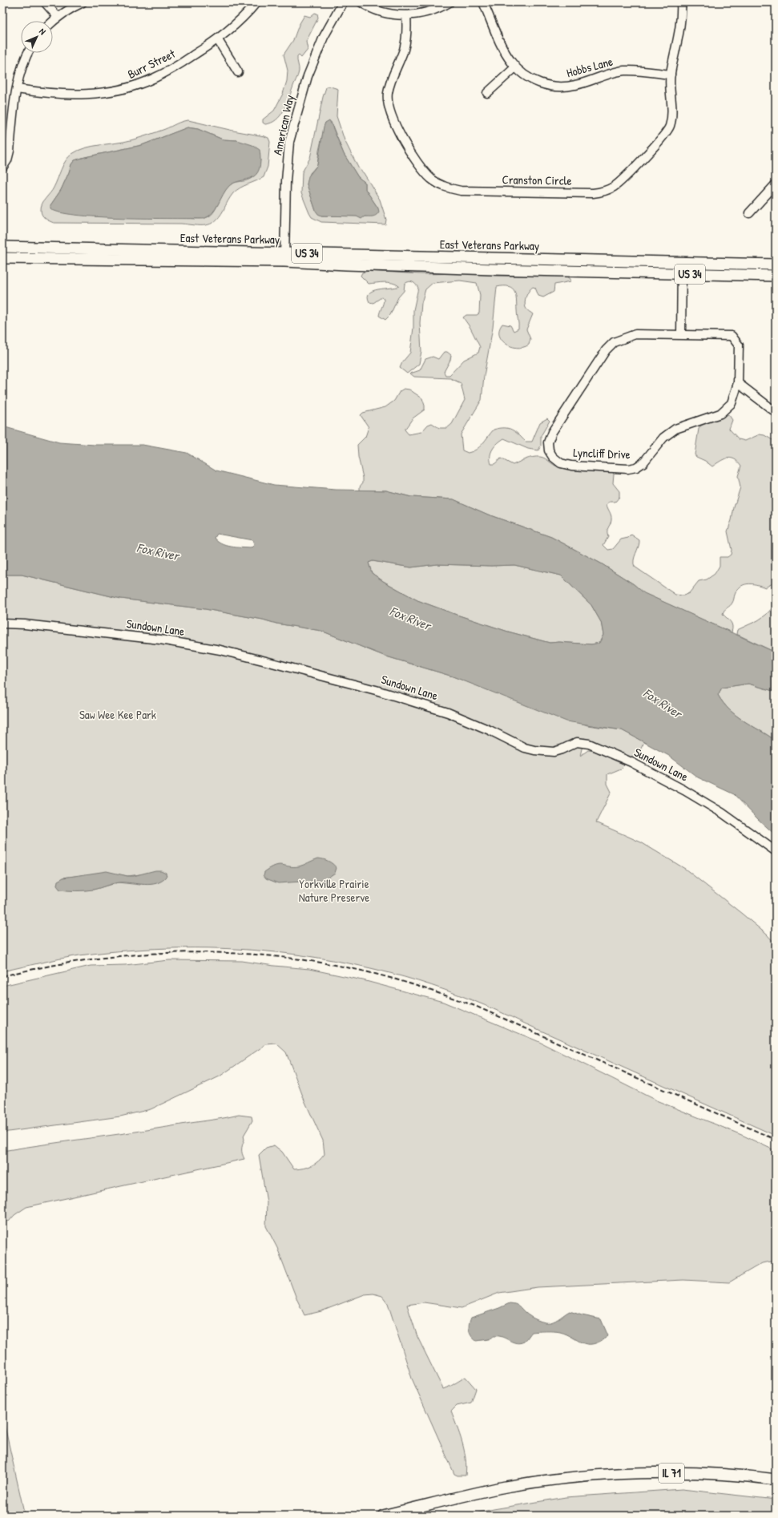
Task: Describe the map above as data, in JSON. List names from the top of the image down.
{
  "streets": {
    "main road": ["East Veterans Parkway", "US 34", "IL 71"],
    "street": [
      "Burr Street",
      "Hobbs Lane",
      "American Way",
      "Cranston Circle",
      "Lyncliff Drive",
      "Sundown Lane"
    ]
  },
  "crossings": [
    ["Hobbs Lane", "Cranston Circle"],
    ["American Way", "East Veterans Parkway"],
    ["East Veterans Parkway", "US 34"]
  ],
  "water": ["Fox River"],
  "parks": ["Saw Wee Kee Park", "Yorkville Prairie Nature Preserve"],
  "north": "top right"
}
